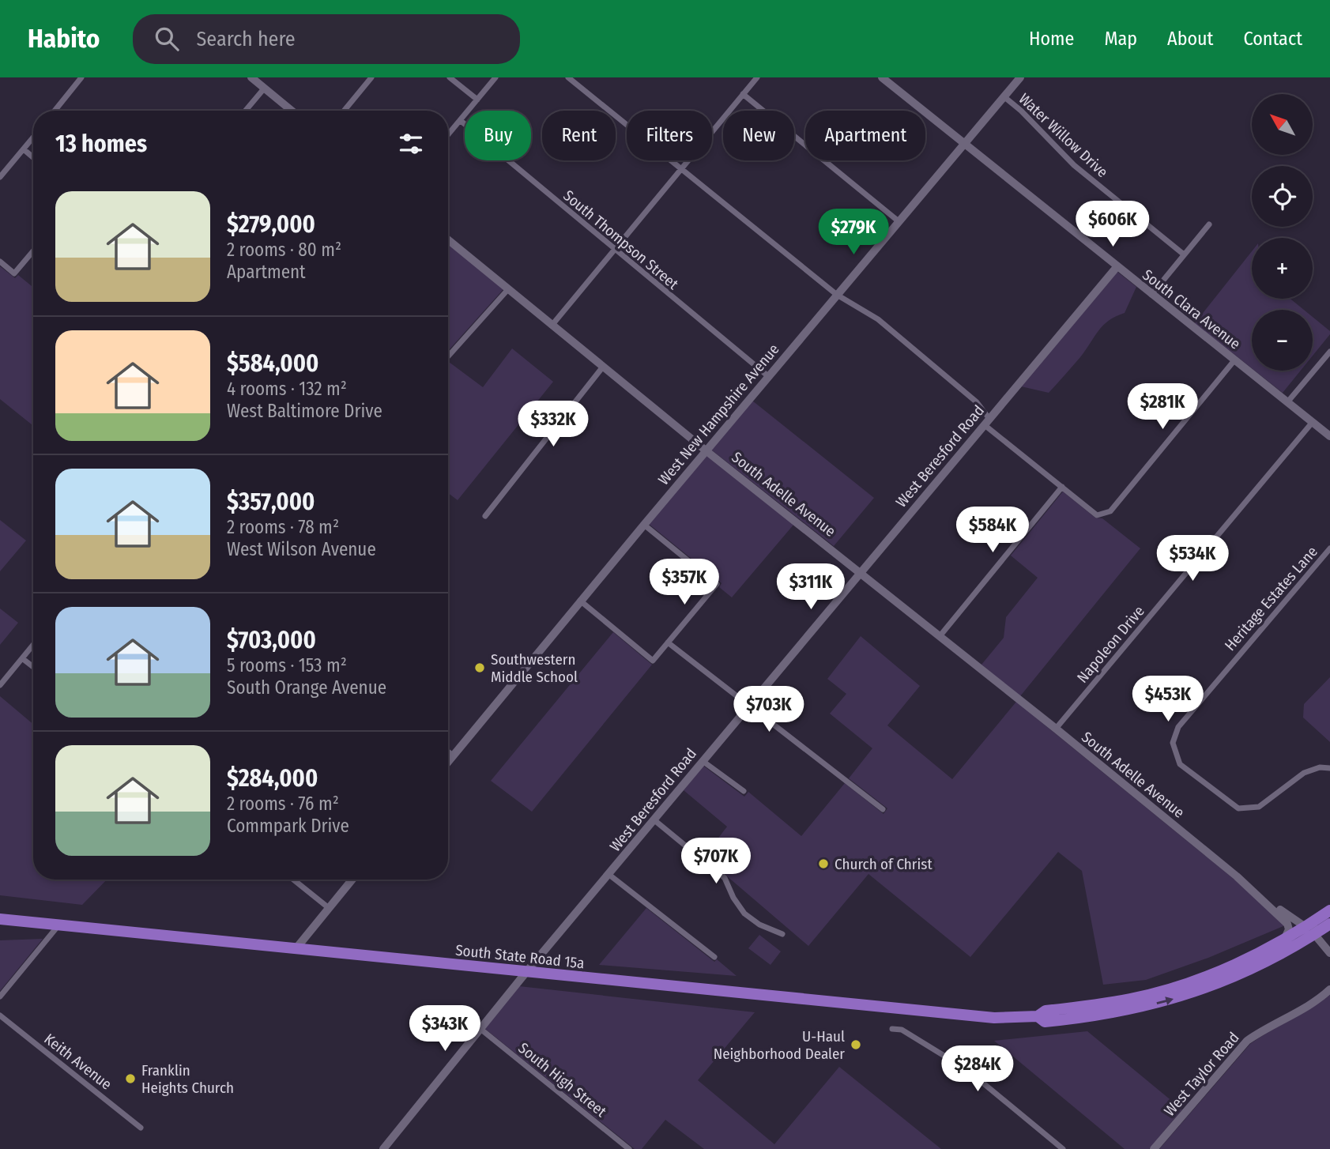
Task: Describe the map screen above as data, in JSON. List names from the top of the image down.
{
  "streets": {
    "highway": ["South State Road 15a"],
    "street": [
      "Water Willow Drive",
      "South Thompson Street",
      "South Clara Avenue",
      "West New Hampshire Avenue",
      "West Beresford Road",
      "South Adelle Avenue",
      "Heritage Estates Lane",
      "Napoleon Drive",
      "Keith Avenue",
      "West Taylor Road",
      "South High Street"
    ]
  },
  "crossings": [
    ["Water Willow Drive", "West New Hampshire Avenue"],
    ["South Thompson Street", "West New Hampshire Avenue"],
    ["South Clara Avenue", "West New Hampshire Avenue"],
    ["South Clara Avenue", "West Beresford Road"],
    ["South Clara Avenue", "Napoleon Drive"],
    ["West New Hampshire Avenue", "South Adelle Avenue"],
    ["West Beresford Road", "South Adelle Avenue"],
    ["West Beresford Road", "South State Road 15a"],
    ["West Beresford Road", "South High Street"],
    ["South Adelle Avenue", "Napoleon Drive"],
    ["South Adelle Avenue", "South State Road 15a"]
  ],
  "places": [
    "Southwestern Middle School",
    "Church of Christ",
    "U-Haul Neighborhood Dealer",
    "Franklin Heights Church"
  ],
  "north": "top left",
  "page": {
    "header": "Habito",
    "search": "Search here",
    "nav": [
      "Home",
      "Map",
      "About",
      "Contact"
    ],
    "map_buttons": ["+", "−"],
    "chip": [
      "Buy",
      "Rent",
      "Filters",
      "New",
      "Apartment"
    ],
    "heading": "13 homes",
    "list": [
      {
        "name": "$279,000",
        "note": "2 rooms · 80 m² · Apartment"
      },
      {
        "name": "$584,000",
        "note": "4 rooms · 132 m² · West Baltimore Drive"
      },
      {
        "name": "$357,000",
        "note": "2 rooms · 78 m² · West Wilson Avenue"
      },
      {
        "name": "$703,000",
        "note": "5 rooms · 153 m² · South Orange Avenue"
      },
      {
        "name": "$284,000",
        "note": "2 rooms · 76 m² · Commpark Drive"
      }
    ],
    "price": [
      "$606K",
      "$279K",
      "$281K",
      "$332K",
      "$584K",
      "$534K",
      "$357K",
      "$311K",
      "$453K",
      "$703K",
      "$707K",
      "$343K",
      "$284K"
    ]
  }
}
